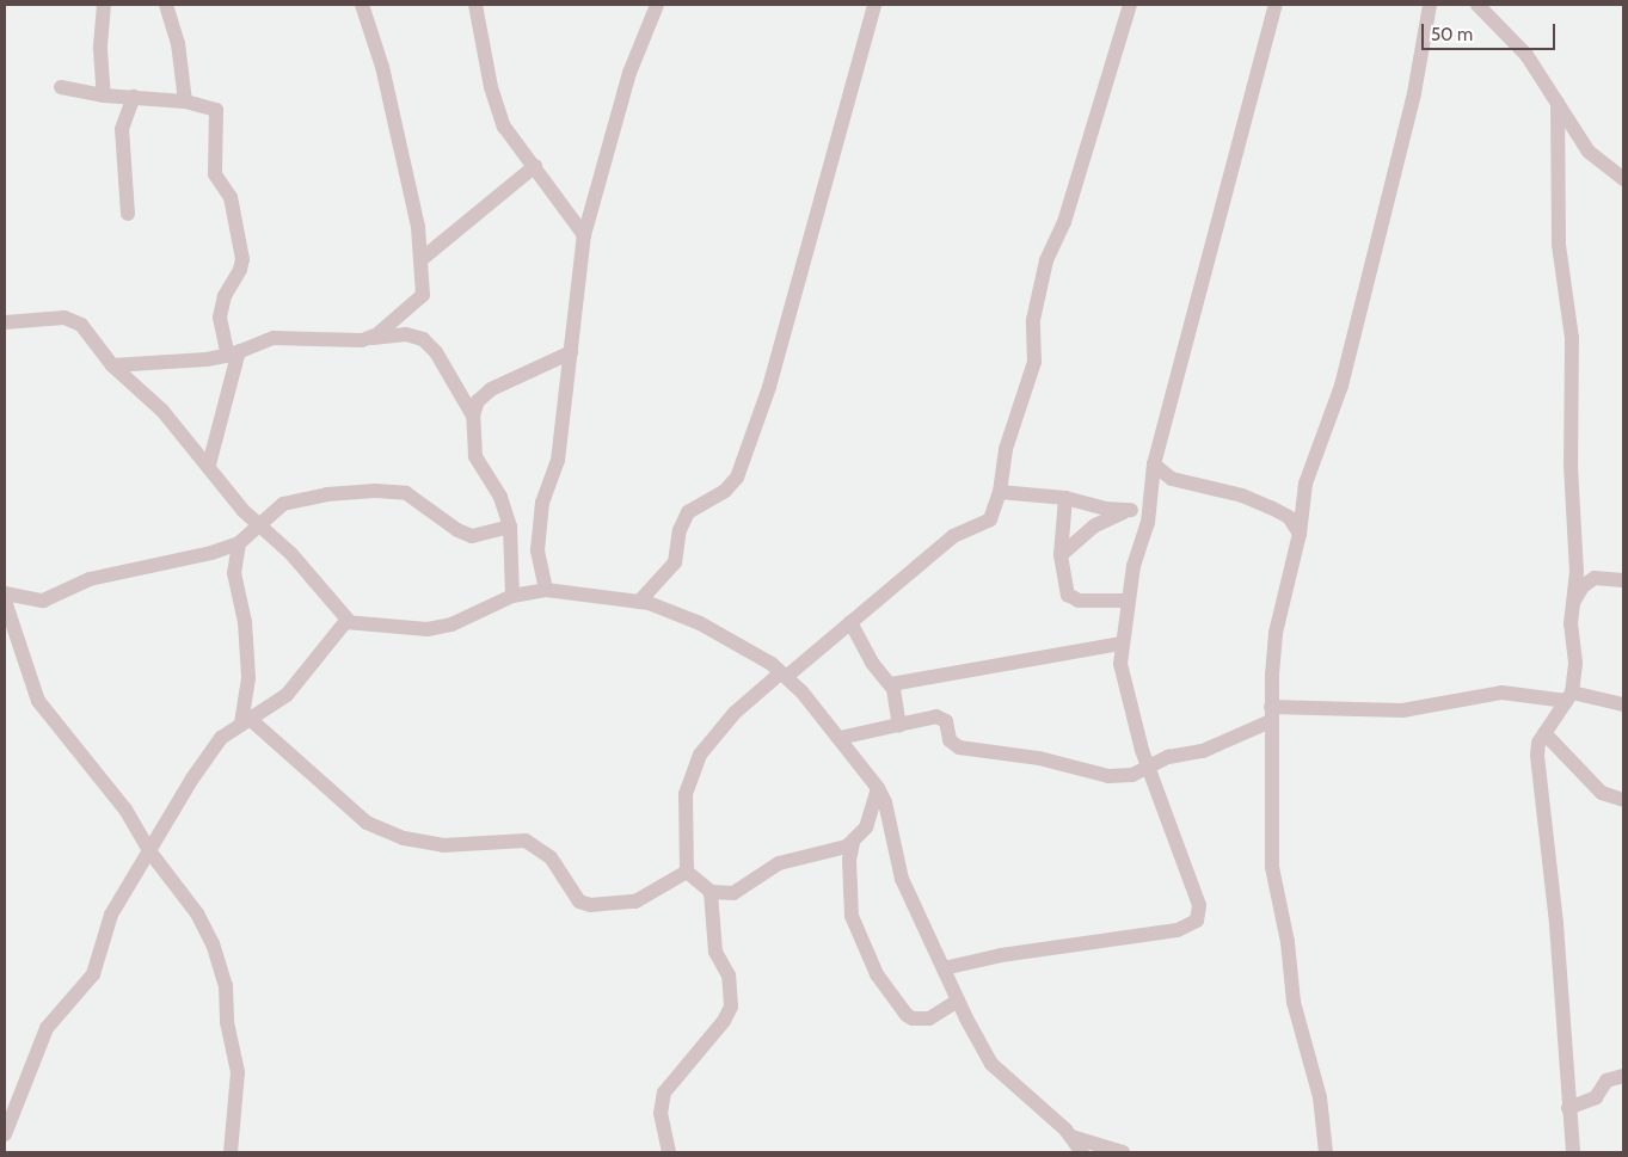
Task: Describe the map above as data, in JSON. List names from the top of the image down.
{
  "scale_bar": "50 m"
}
